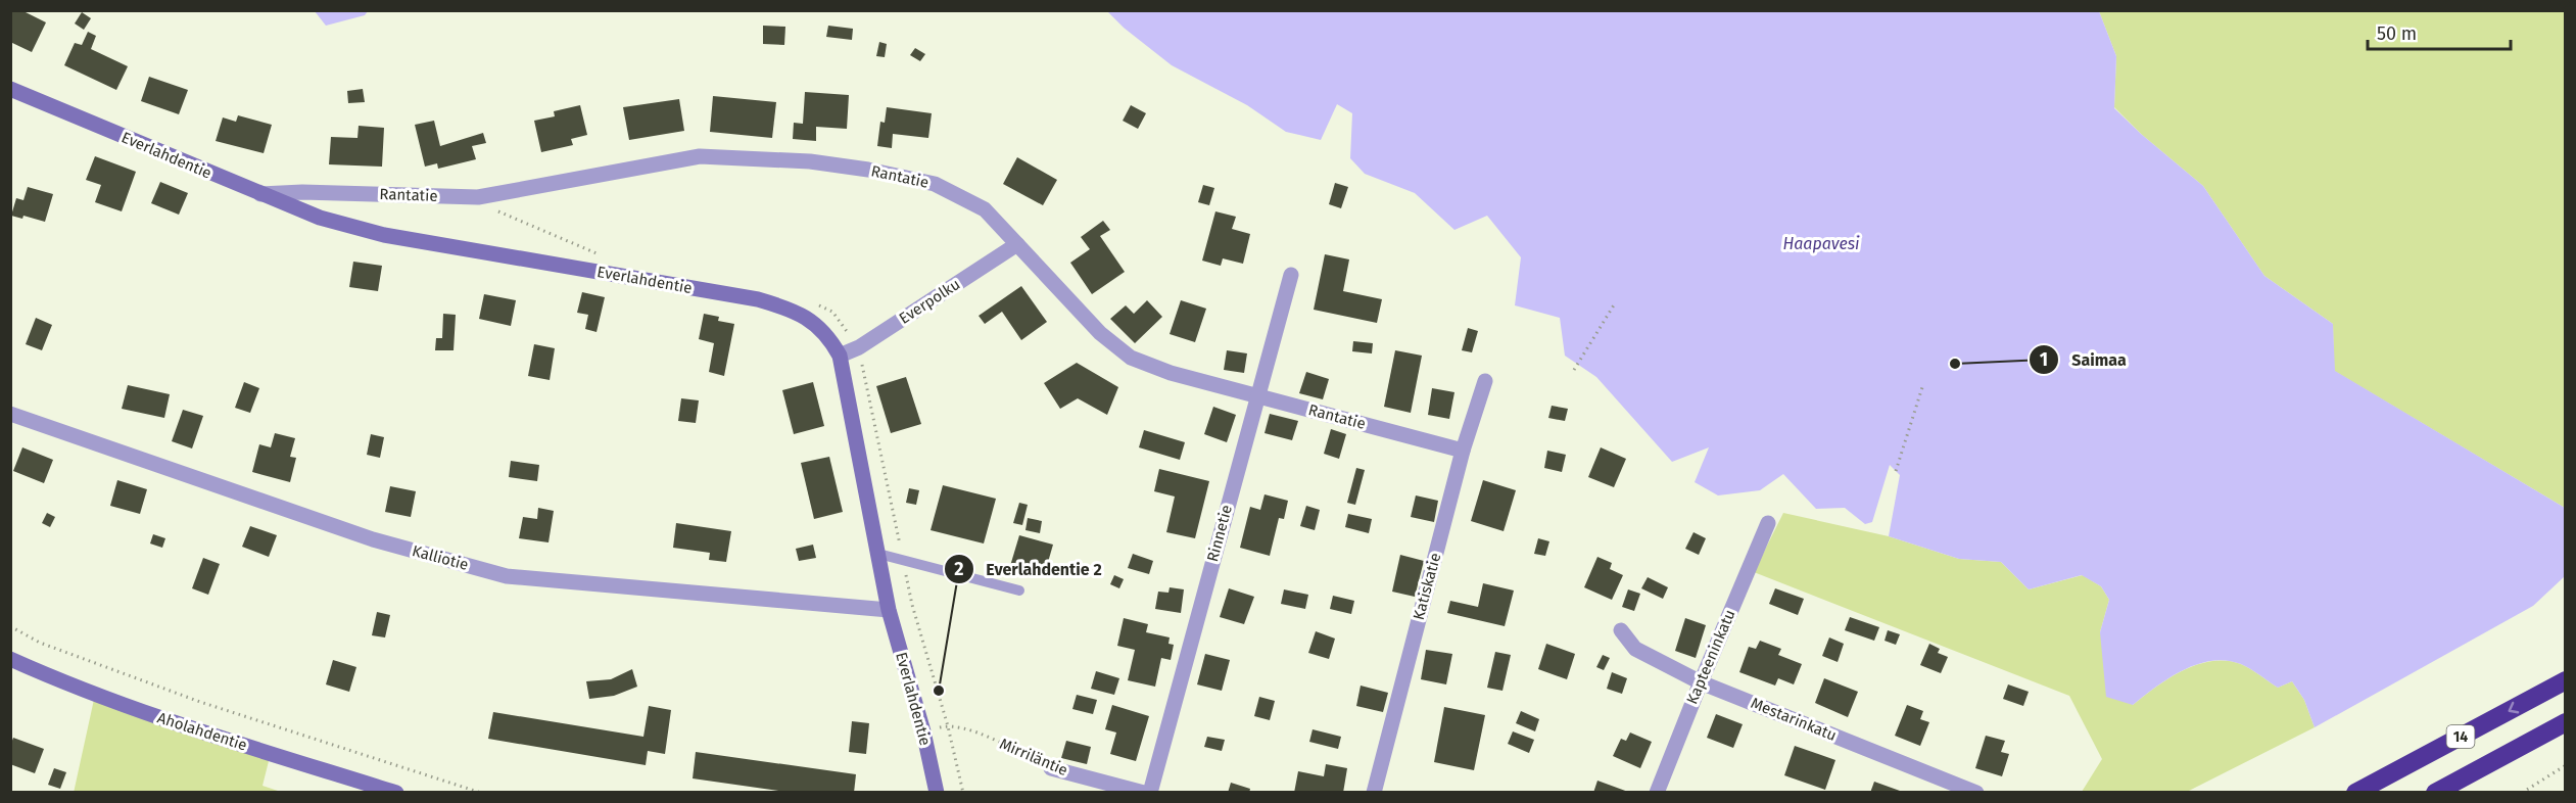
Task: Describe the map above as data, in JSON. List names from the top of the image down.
{
  "streets": {
    "highway": ["14"],
    "street": [
      "Everlahdentie",
      "Rantatie",
      "Everpolku",
      "Rinnetie",
      "Kalliotie",
      "Katiskatie",
      "Kapteeninkatu",
      "Mestarinkatu",
      "Aholahdentie",
      "Mirriläntie"
    ]
  },
  "crossings": [
    ["Everlahdentie", "Rantatie"],
    ["Everlahdentie", "Everpolku"],
    ["Everlahdentie", "Kalliotie"],
    ["Everlahdentie", "Mirriläntie"],
    ["Rantatie", "Everpolku"],
    ["Rantatie", "Rinnetie"],
    ["Rantatie", "Katiskatie"],
    ["Kapteeninkatu", "Mestarinkatu"]
  ],
  "water": ["Haapavesi"],
  "places": ["Saimaa", "Everlahdentie 2"],
  "scale_bar": "50 m"
}
